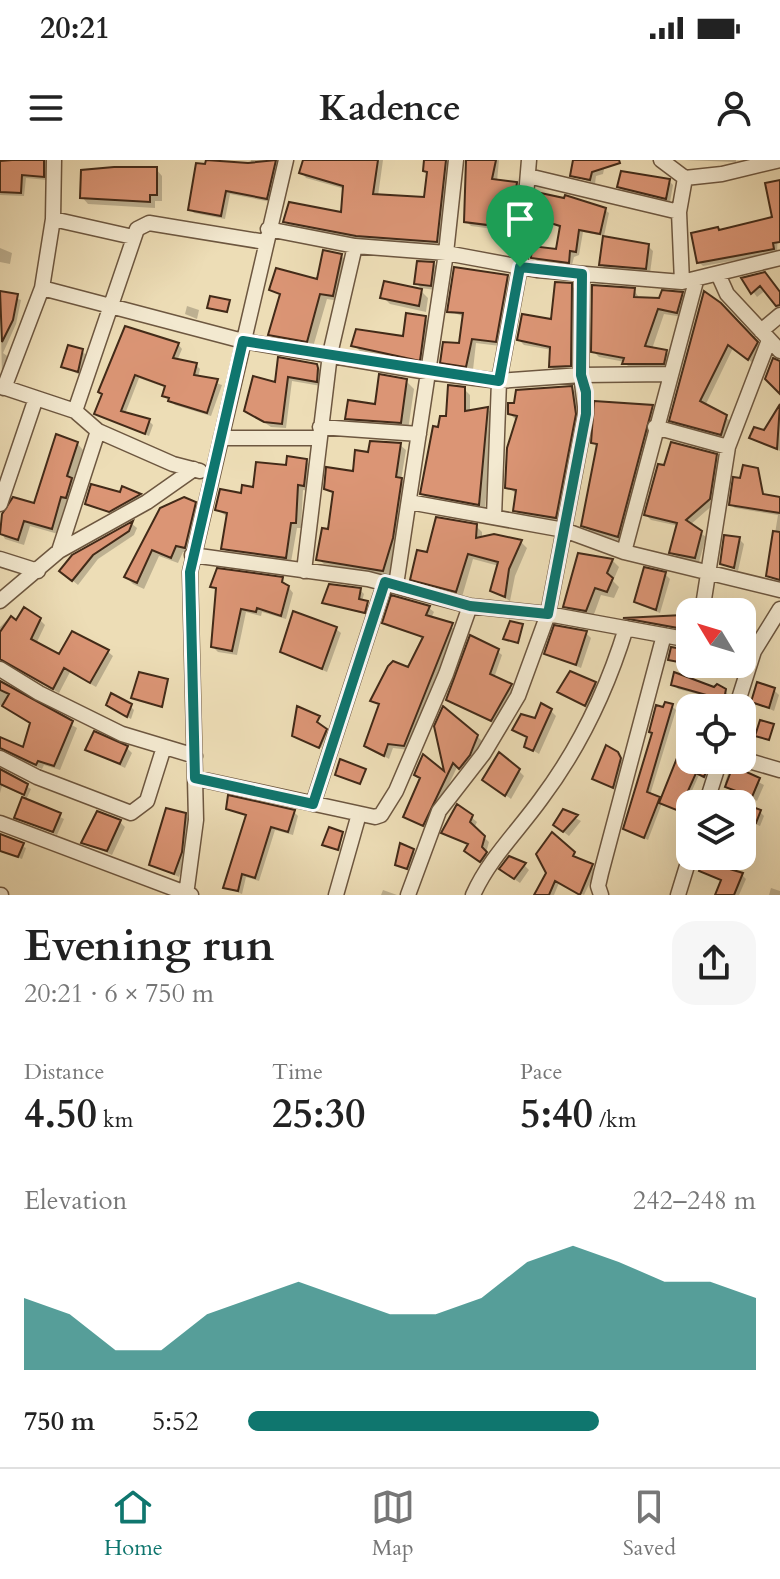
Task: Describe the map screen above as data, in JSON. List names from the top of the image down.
{
  "north": "top left",
  "page": {
    "status": "20:21",
    "header": "Kadence",
    "heading": ["Evening run", "20:21 · 6 × 750 m"],
    "stats": [
      ["Distance", "4.50 km"],
      ["Time", "25:30"],
      ["Pace", "5:40 /km"]
    ],
    "chart": ["Elevation", "242–248 m"],
    "list": [
      {
        "name": "750 m",
        "note": "5:52"
      }
    ],
    "tabs": ["Home", "Map", "Saved"]
  }
}
